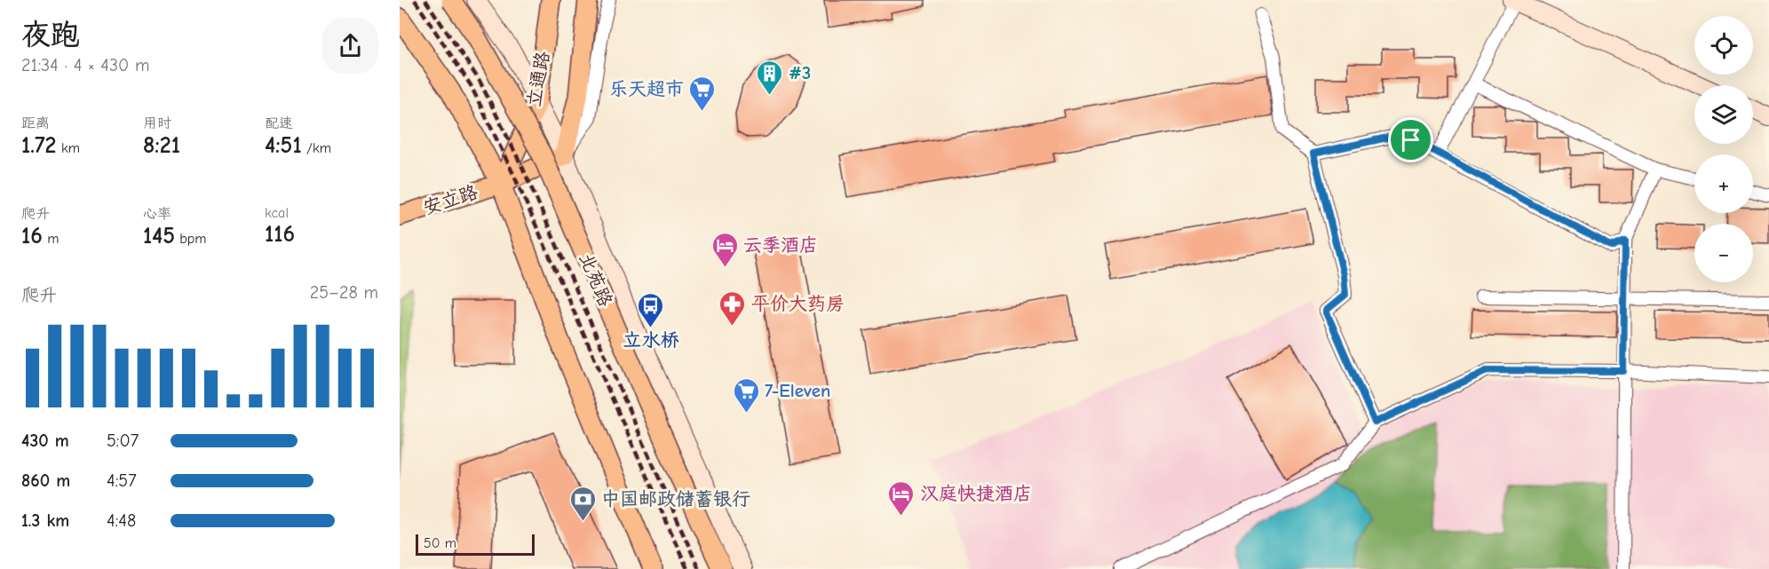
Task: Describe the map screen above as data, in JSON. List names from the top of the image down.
{
  "streets": {
    "main road": ["立通路", "安立路", "北苑路"]
  },
  "crossings": [
    ["立通路", "安立路"],
    ["立通路", "北苑路"],
    ["安立路", "北苑路"]
  ],
  "places": {
    "building": ["#3"],
    "supermarket": ["乐天超市", "7-Eleven"],
    "hotel": ["云季酒店", "汉庭快捷酒店"],
    "pharmacy": ["平价大药房"],
    "bus stop": ["立水桥"],
    "bank": ["中国邮政储蓄银行"]
  },
  "scale_bar": "50 m",
  "page": {
    "heading": ["夜跑", "21:34 · 4 × 430 m"],
    "map_buttons": ["+", "−"],
    "stats": [
      ["距离", "1.72 km"],
      ["用时", "8:21"],
      ["配速", "4:51 /km"],
      ["爬升", "16 m"],
      ["心率", "145 bpm"],
      ["kcal", "116"]
    ],
    "chart": ["爬升", "25–28 m"],
    "list": [
      {
        "name": "430 m",
        "note": "5:07"
      },
      {
        "name": "860 m",
        "note": "4:57"
      },
      {
        "name": "1.3 km",
        "note": "4:48"
      }
    ],
    "scale": "50 m"
  }
}
